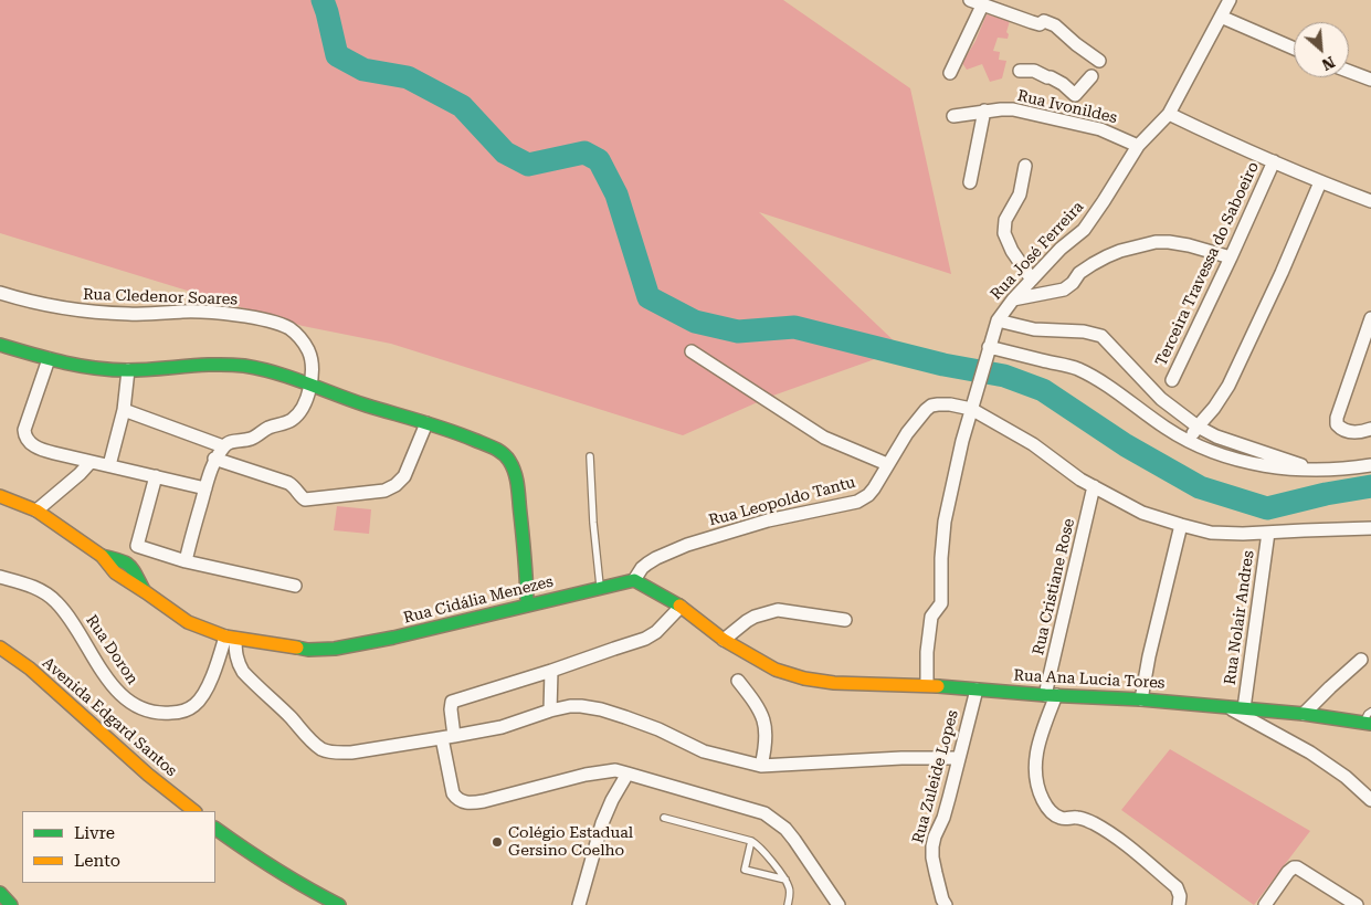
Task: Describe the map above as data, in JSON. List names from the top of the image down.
{
  "streets": {
    "street": [
      "Rua Ivonildes",
      "Rua José Ferreira",
      "Terceira Travessa do Saboeiro",
      "Rua Cledenor Soares",
      "Rua Leopoldo Tantu",
      "Rua Cristiane Rose",
      "Rua Cidália Menezes",
      "Rua Nolair Andres",
      "Rua Doron",
      "Rua Ana Lucia Tores",
      "Avenida Edgard Santos",
      "Rua Zuleide Lopes"
    ]
  },
  "crossings": [
    ["Rua Ivonildes", "Rua José Ferreira"],
    ["Rua José Ferreira", "Rua Leopoldo Tantu"],
    ["Rua José Ferreira", "Rua Ana Lucia Tores"],
    ["Rua Leopoldo Tantu", "Rua Cidália Menezes"],
    ["Rua Cristiane Rose", "Rua Ana Lucia Tores"],
    ["Rua Cidália Menezes", "Rua Doron"],
    ["Rua Nolair Andres", "Rua Ana Lucia Tores"],
    ["Rua Ana Lucia Tores", "Rua Zuleide Lopes"]
  ],
  "places": ["Colégio Estadual Gersino Coelho"],
  "legend": ["Livre", "Lento"],
  "north": "bottom right"
}
